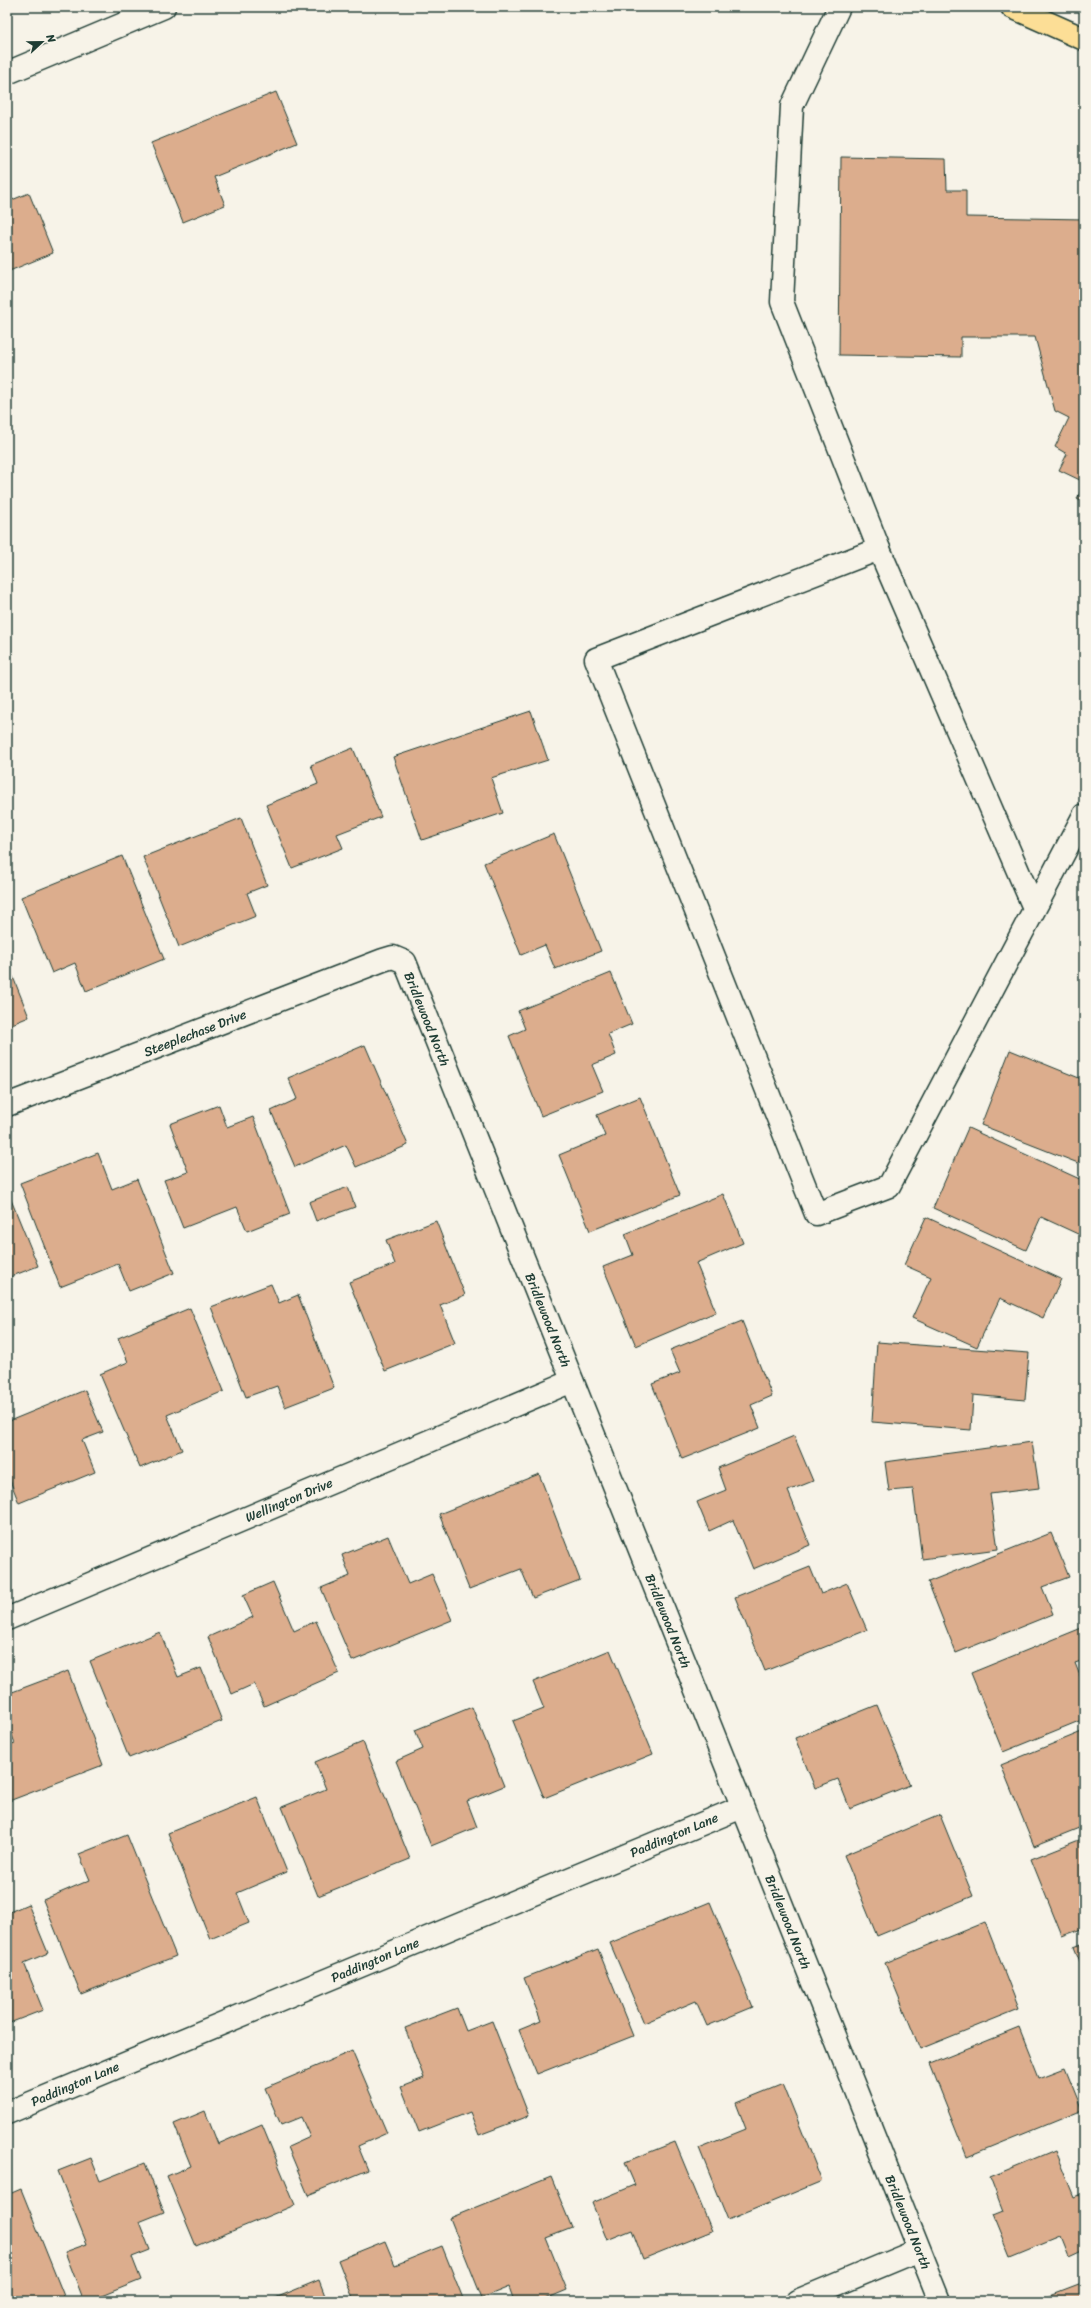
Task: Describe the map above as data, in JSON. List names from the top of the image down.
{
  "streets": {
    "street": [
      "Bridlewood North",
      "Steeplechase Drive",
      "Wellington Drive",
      "Paddington Lane"
    ]
  },
  "crossings": [
    ["Bridlewood North", "Steeplechase Drive"],
    ["Bridlewood North", "Wellington Drive"],
    ["Bridlewood North", "Paddington Lane"]
  ],
  "north": "right"
}
